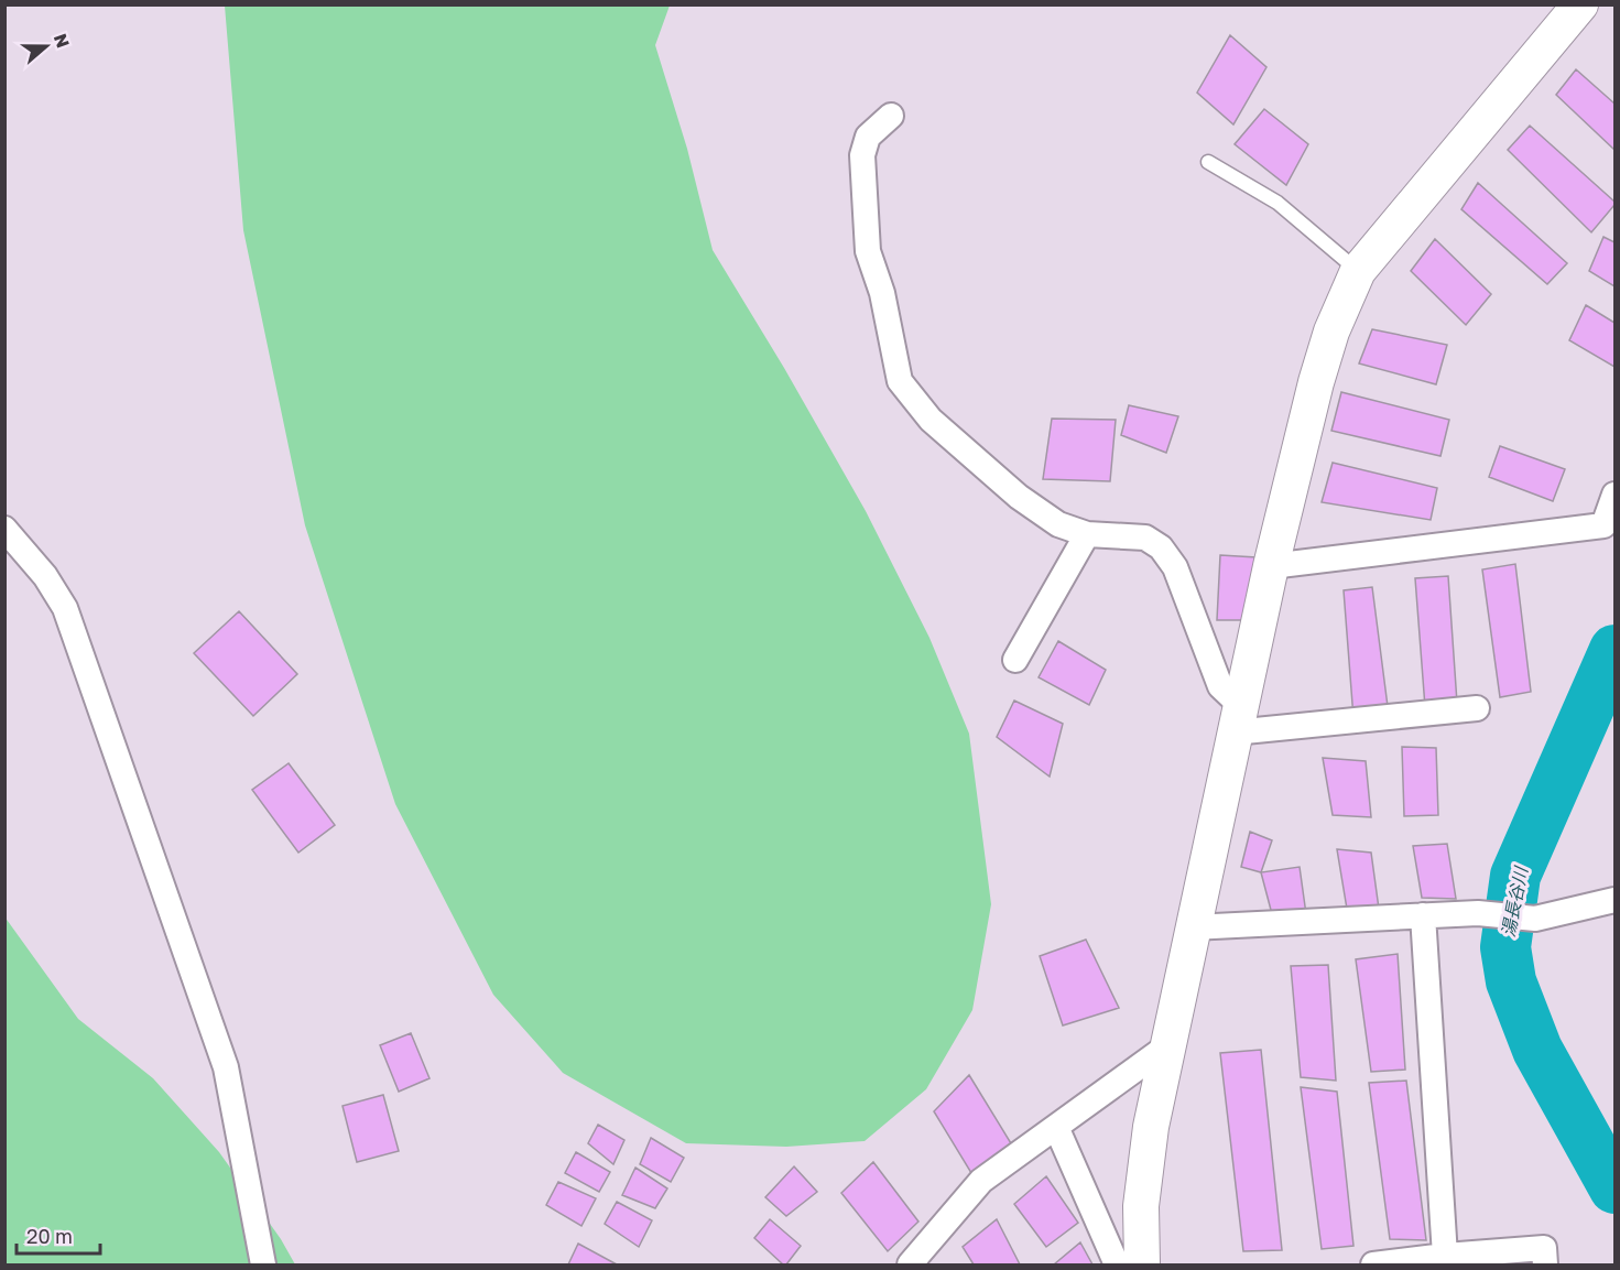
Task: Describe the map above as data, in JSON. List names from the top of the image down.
{
  "water": ["湯長谷川"],
  "scale_bar": "20 m",
  "north": "right"
}
